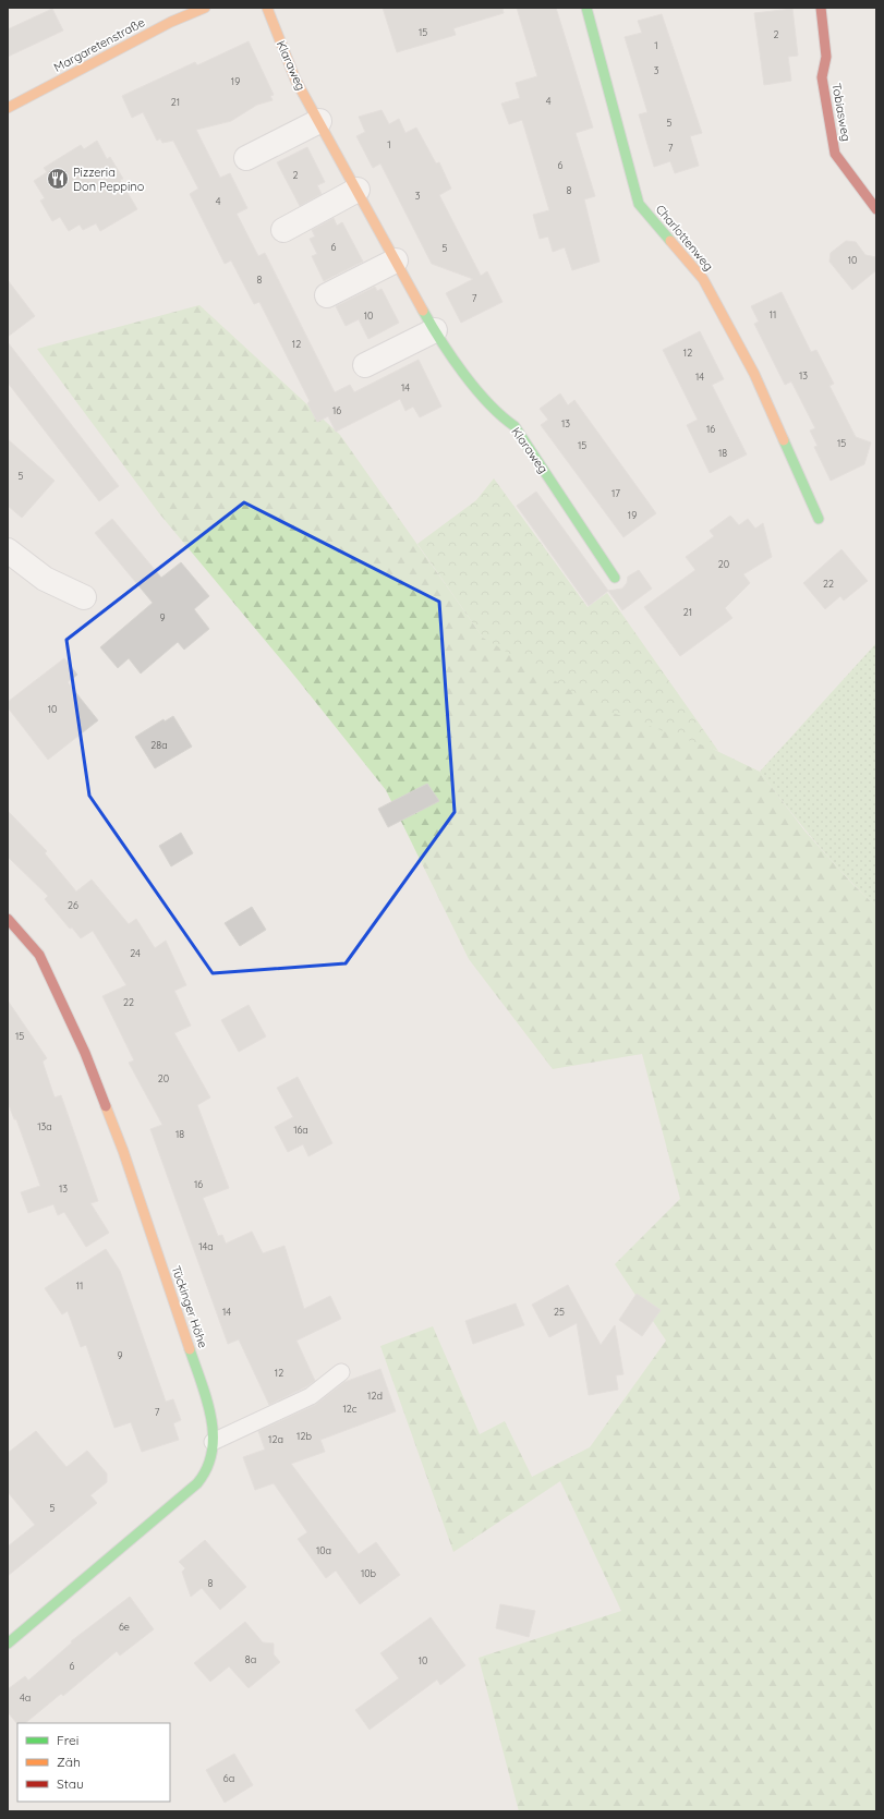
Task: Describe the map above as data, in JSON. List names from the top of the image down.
{
  "streets": {
    "street": [
      "Margaretenstraße",
      "Klaraweg",
      "Tobiasweg",
      "Charlottenweg",
      "Tückinger Höhe"
    ]
  },
  "places": {
    "restaurant": ["Pizzeria Don Peppino"]
  },
  "house_numbers": [
    "15",
    "2",
    "1",
    "3",
    "19",
    "4",
    "21",
    "5",
    "1",
    "7",
    "6",
    "2",
    "8",
    "3",
    "4",
    "6",
    "5",
    "10",
    "8",
    "7",
    "11",
    "10",
    "12",
    "12",
    "13",
    "14",
    "14",
    "16",
    "13",
    "16",
    "15",
    "15",
    "18",
    "5",
    "17",
    "19",
    "20",
    "22",
    "21",
    "9",
    "10",
    "28a",
    "26",
    "24",
    "22",
    "15",
    "20",
    "13a",
    "16a",
    "18",
    "16",
    "13",
    "14a",
    "11",
    "14",
    "25",
    "9",
    "12",
    "12d",
    "12c",
    "7",
    "12b",
    "12a",
    "5",
    "10a",
    "10b",
    "8",
    "6e",
    "8a",
    "10",
    "6",
    "4a",
    "6a"
  ],
  "legend": ["Frei", "Zäh", "Stau"]
}
